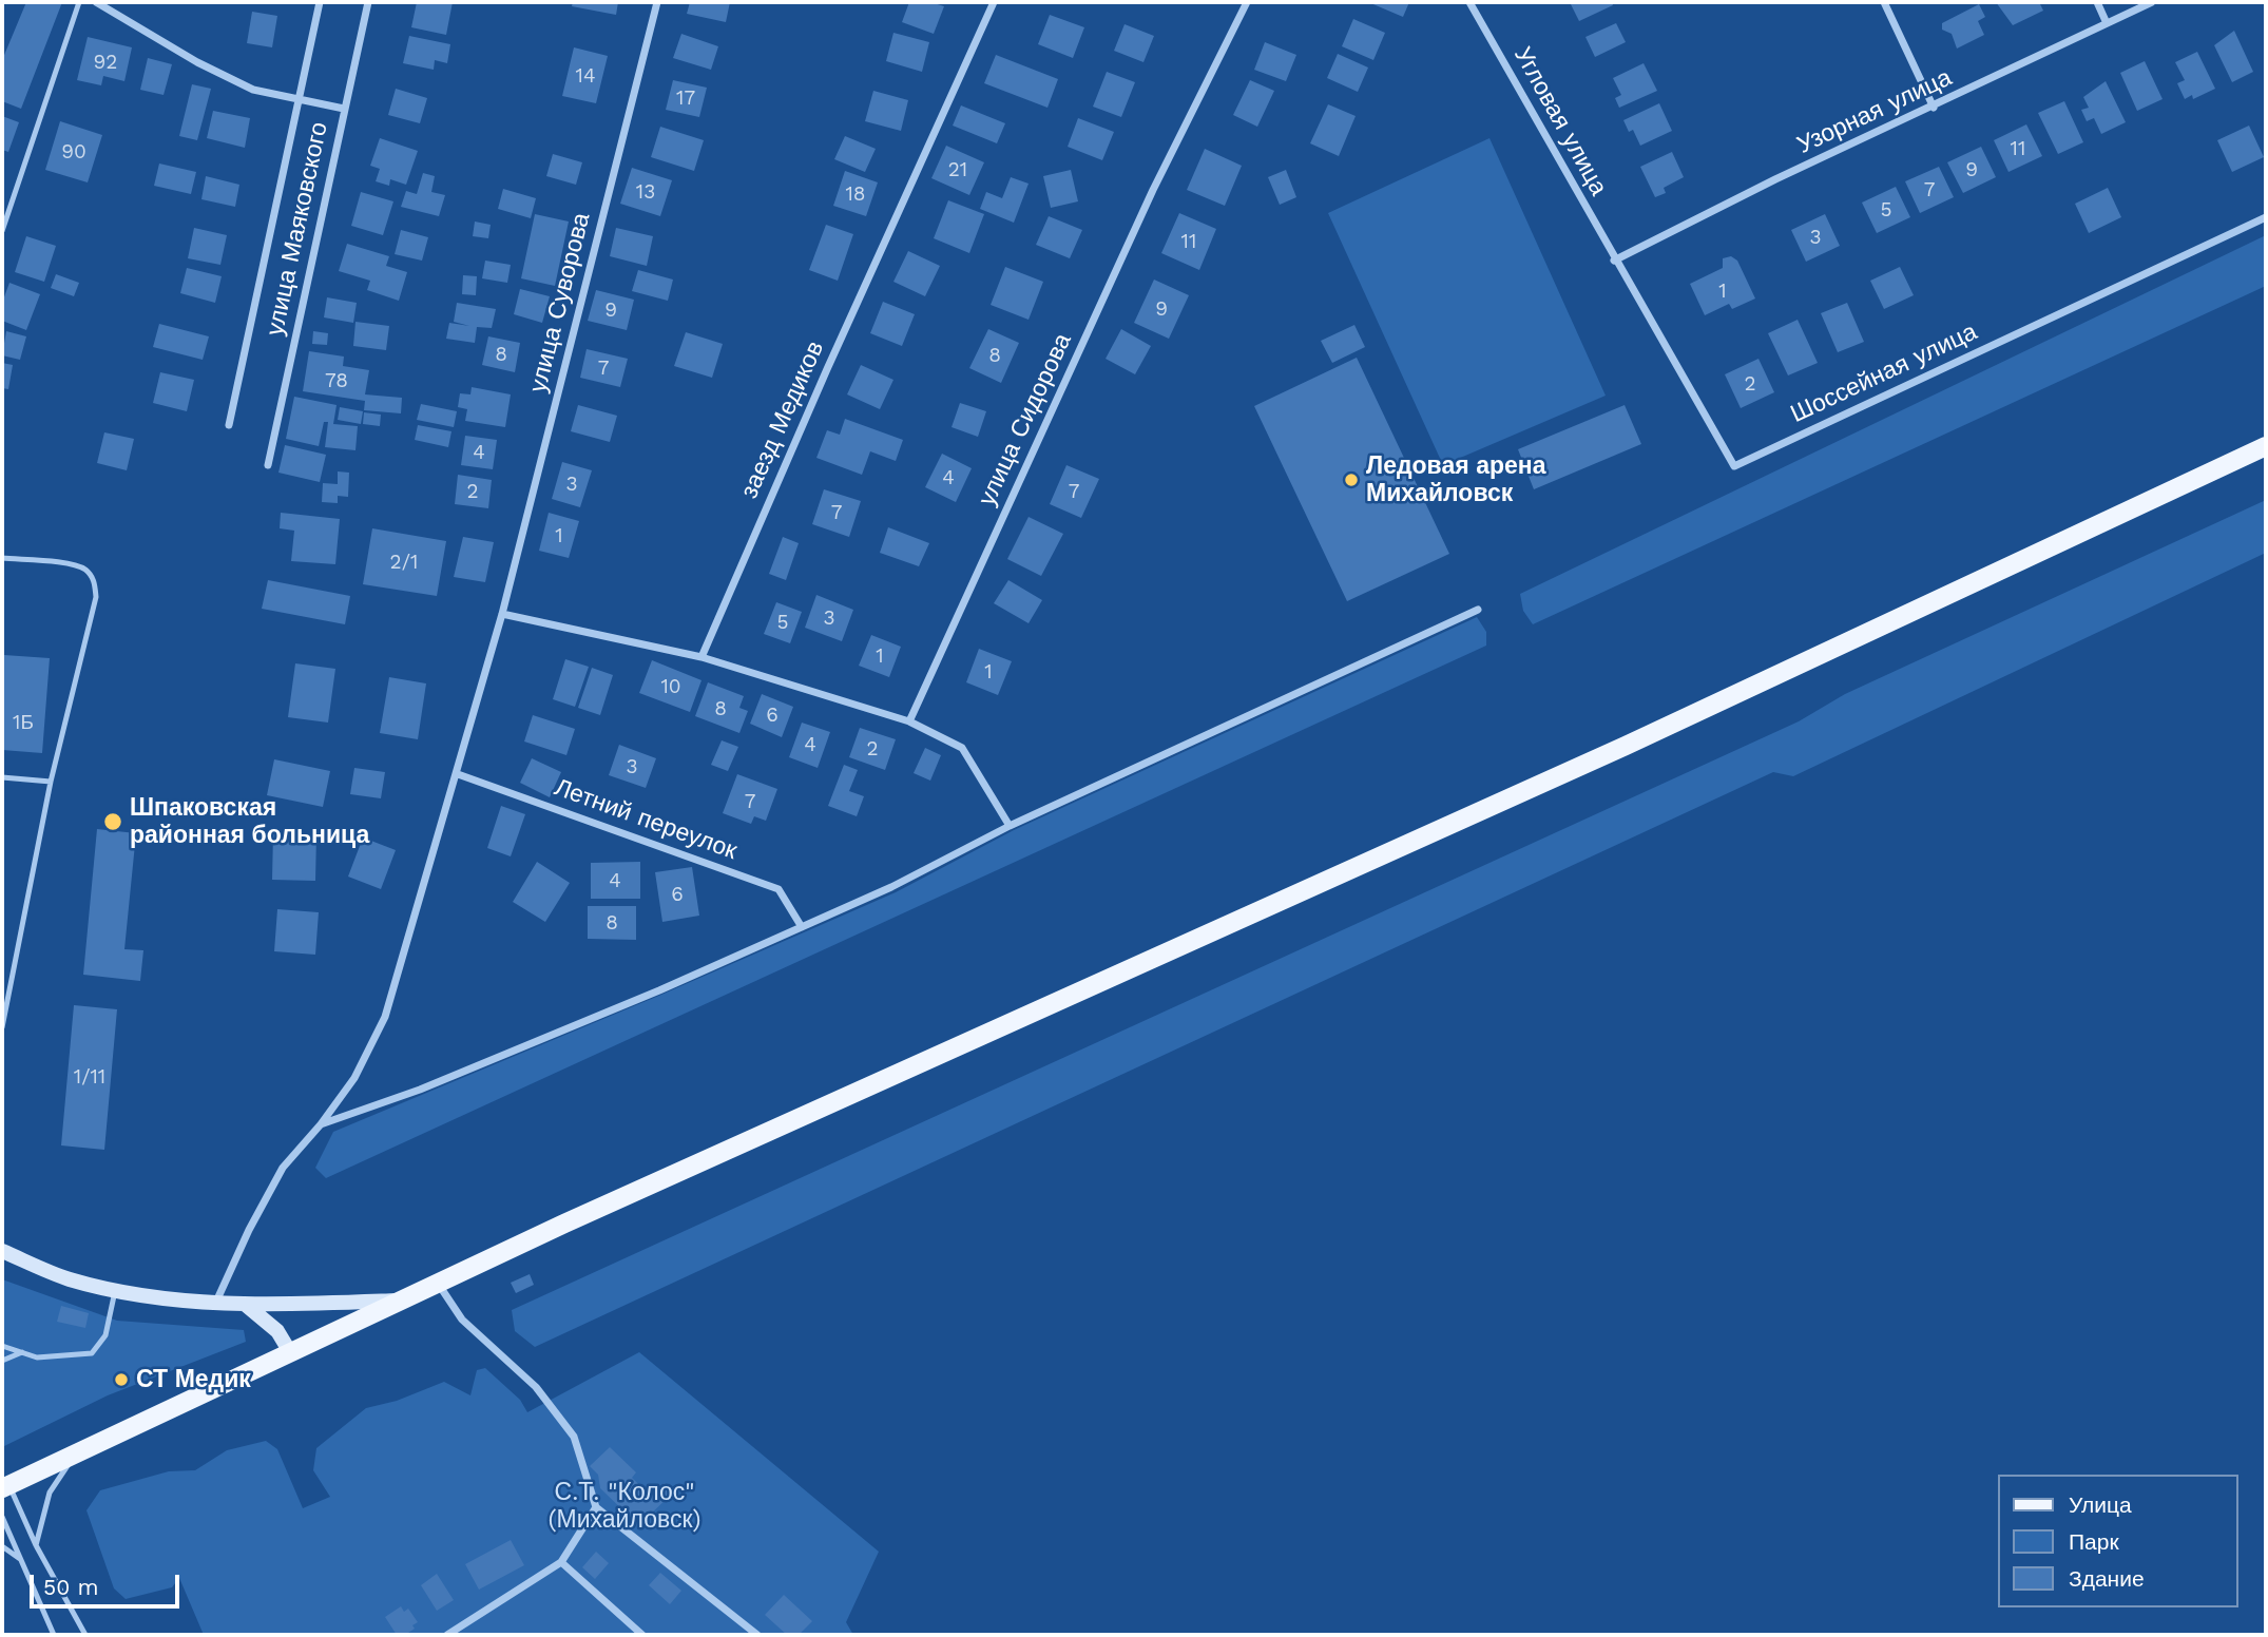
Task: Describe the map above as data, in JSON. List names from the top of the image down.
{
  "streets": {
    "street": [
      "Узорная улица",
      "Угловая улица",
      "улица Маяковского",
      "улица Суворова",
      "Шоссейная улица",
      "заезд Медиков",
      "улица Сидорова",
      "Летний переулок"
    ]
  },
  "crossings": [
    ["Узорная улица", "Угловая улица"],
    ["Узорная улица", "Шоссейная улица"],
    ["Угловая улица", "Шоссейная улица"],
    ["улица Суворова", "Летний переулок"]
  ],
  "parks": ["С.Т. \"Колос\" (Михайловск)"],
  "places": ["Ледовая арена Михайловск", "Шпаковская районная больница", "СТ Медик"],
  "house_numbers": [
    "92",
    "14",
    "17",
    "11",
    "90",
    "21",
    "9",
    "7",
    "13",
    "18",
    "5",
    "3",
    "11",
    "1",
    "9",
    "9",
    "8",
    "8",
    "7",
    "78",
    "2",
    "4",
    "4",
    "3",
    "2",
    "7",
    "7",
    "1",
    "2/1",
    "3",
    "5",
    "1",
    "1",
    "10",
    "8",
    "6",
    "1Б",
    "4",
    "2",
    "3",
    "7",
    "4",
    "6",
    "8",
    "1/11"
  ],
  "legend": ["Улица", "Парк", "Здание"],
  "scale_bar": "50 m"
}
